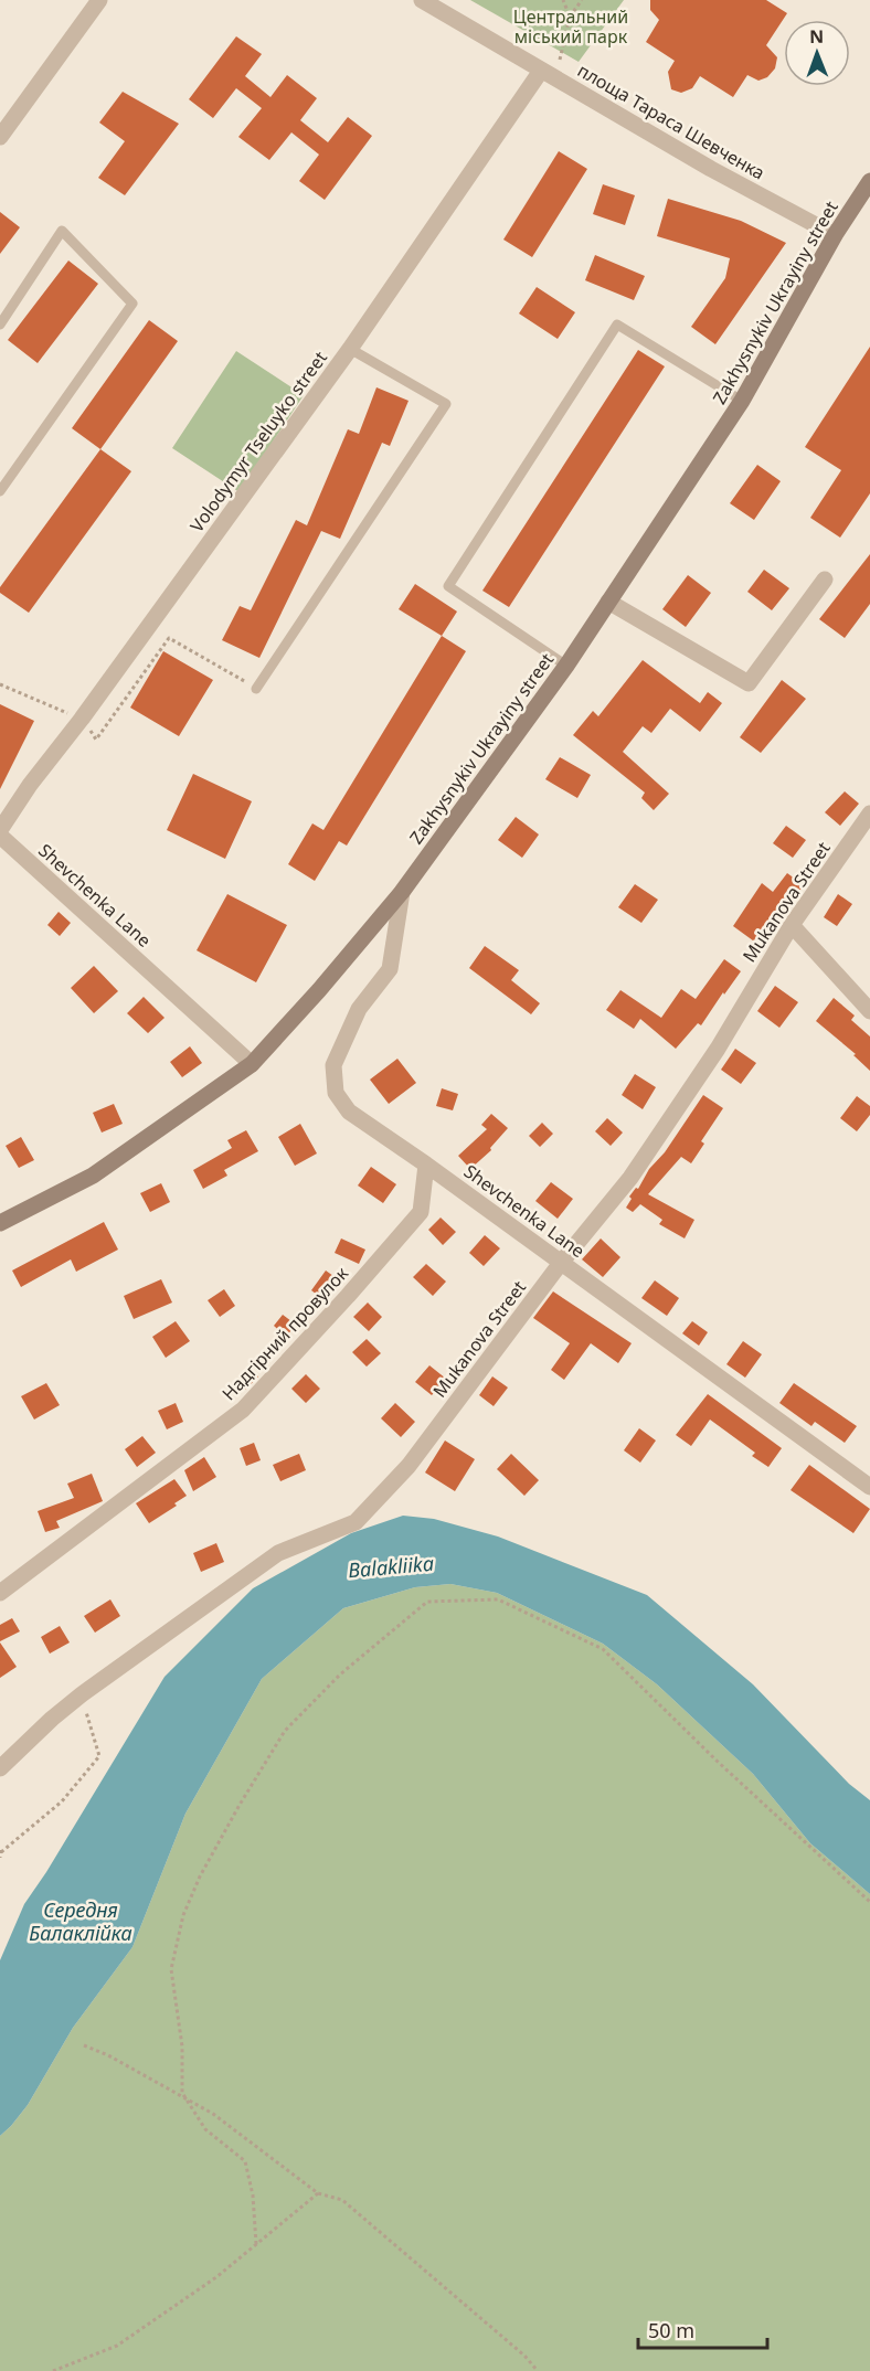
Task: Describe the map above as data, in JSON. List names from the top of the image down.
{
  "streets": {
    "street": [
      "площа Тараса Шевченка",
      "Zakhysnykiv Ukrayiny street",
      "Volodymyr Tseluyko street",
      "Shevchenka Lane",
      "Mukanova Street",
      "Надгірний провулок"
    ]
  },
  "crossings": [
    ["площа Тараса Шевченка", "Zakhysnykiv Ukrayiny street"],
    ["площа Тараса Шевченка", "Volodymyr Tseluyko street"],
    ["Zakhysnykiv Ukrayiny street", "Shevchenka Lane"],
    ["Shevchenka Lane", "Mukanova Street"],
    ["Shevchenka Lane", "Надгірний провулок"]
  ],
  "water": ["Balakliika", "Середня Балаклійка"],
  "parks": ["Центральний міський парк"],
  "scale_bar": "50 m",
  "north": "top"
}
